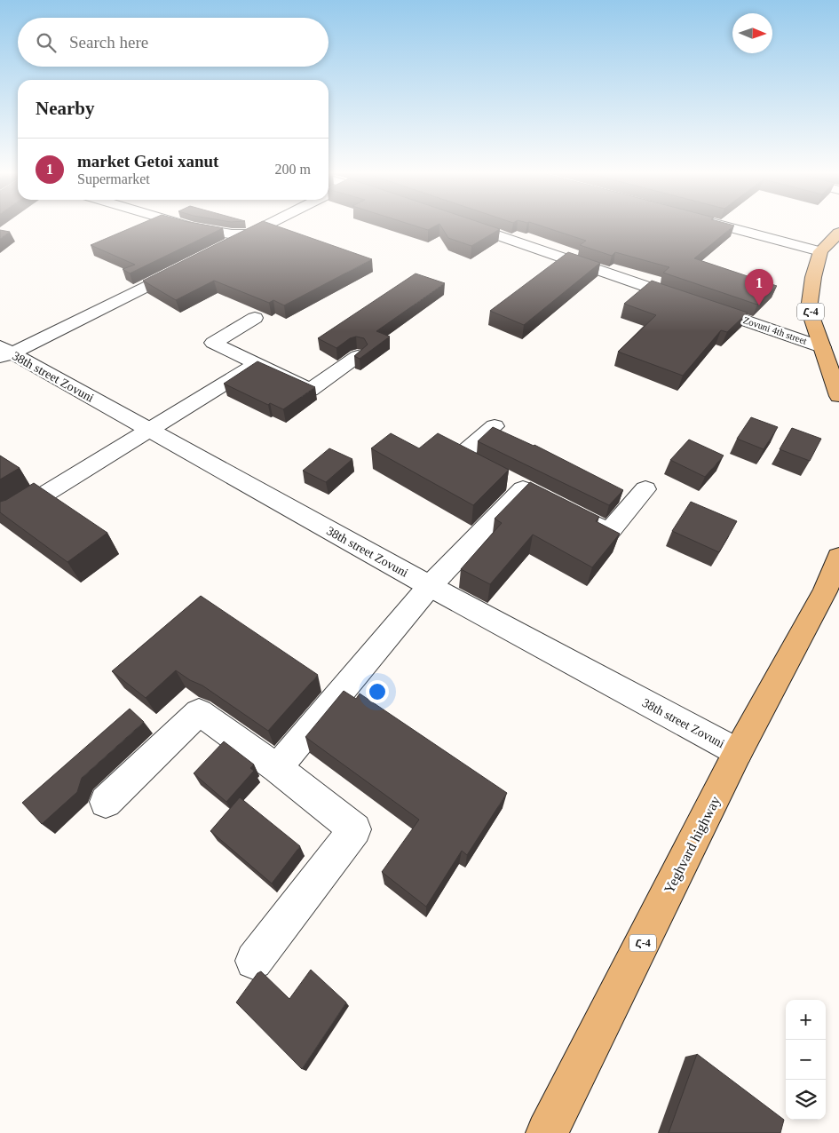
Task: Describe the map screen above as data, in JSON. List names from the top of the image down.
{
  "streets": {
    "main road": ["Հ-4", "Yeghvard highway"],
    "street": ["Zovuni 4th street", "38th street Zovuni"]
  },
  "crossings": [
    ["Հ-4", "Zovuni 4th street"],
    ["38th street Zovuni", "Yeghvard highway"]
  ],
  "north": "right",
  "page": {
    "search": "Search here",
    "heading": "Nearby",
    "list": [
      {
        "mark": "1",
        "name": "market Getoi xanut",
        "note": "Supermarket",
        "value": "200 m"
      }
    ],
    "pins": "1",
    "map_buttons": ["+", "−"]
  }
}
